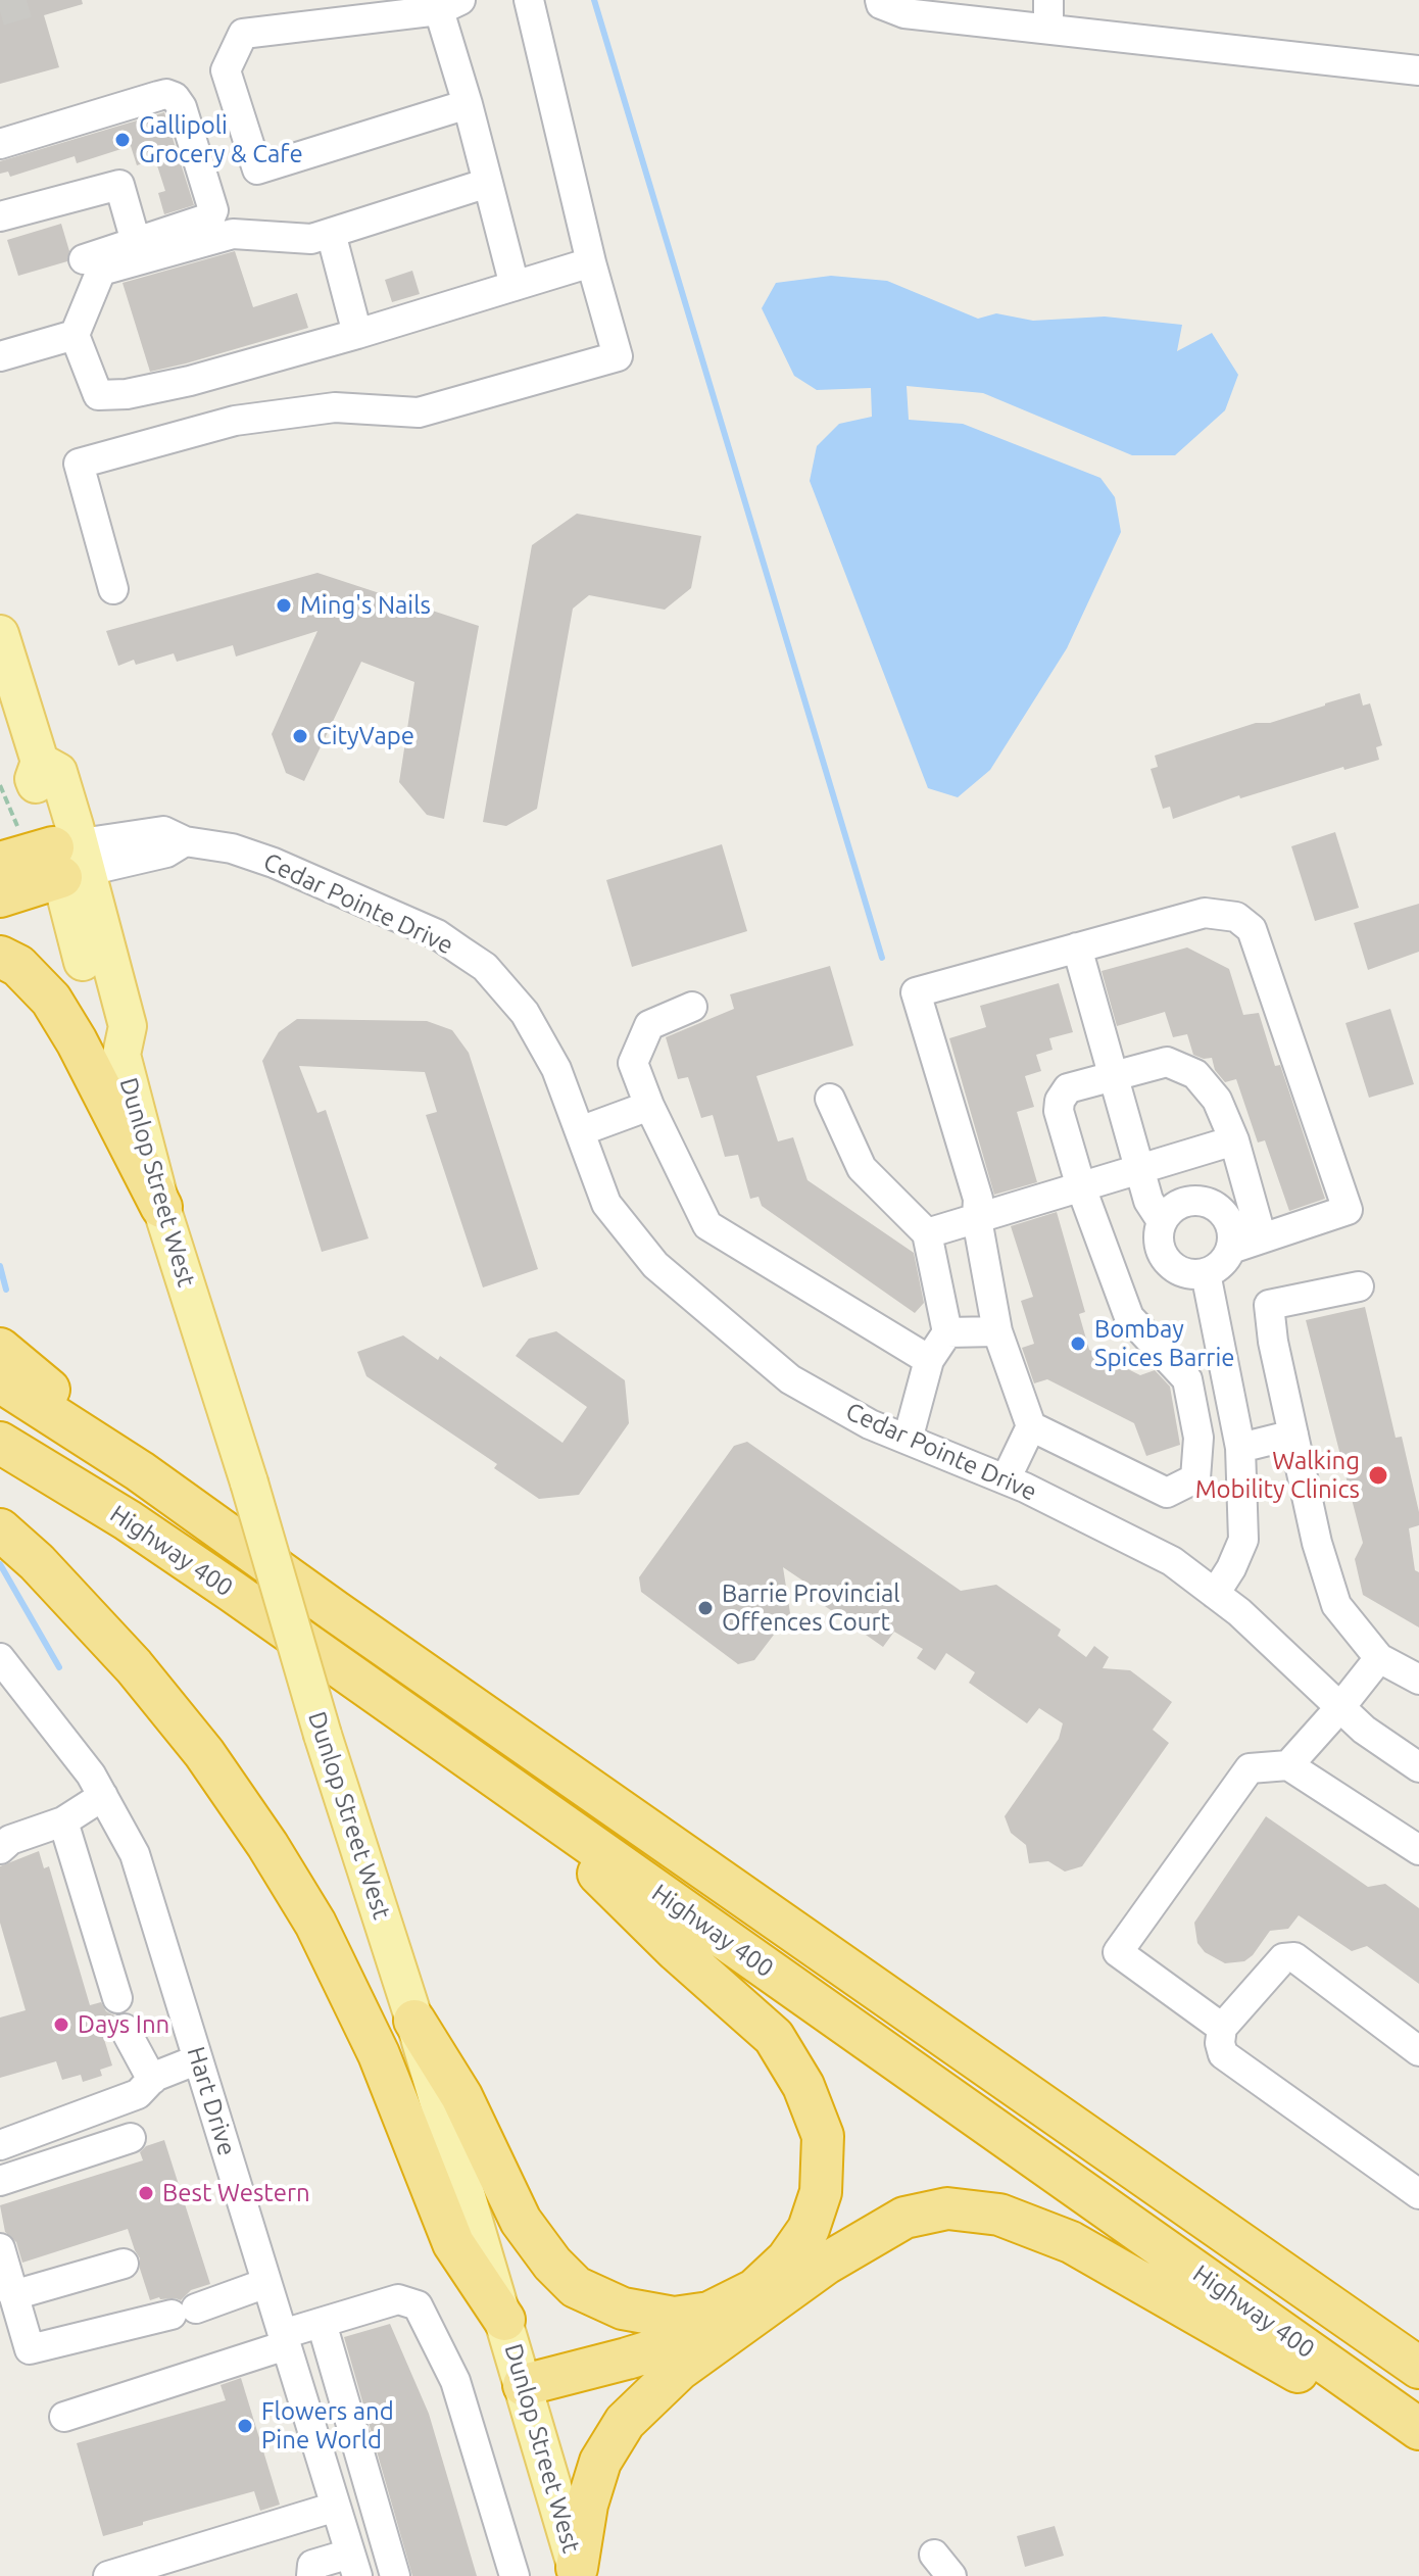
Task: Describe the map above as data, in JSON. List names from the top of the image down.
{
  "streets": {
    "highway": ["Highway 400"],
    "main road": ["Dunlop Street West"],
    "street": ["Cedar Pointe Drive", "Hart Drive"]
  },
  "crossings": [
    ["Cedar Pointe Drive", "Dunlop Street West"]
  ],
  "places": [
    "Gallipoli Grocery & Cafe",
    "Ming's Nails",
    "CityVape",
    "Bombay Spices Barrie",
    "Walking Mobility Clinics",
    "Barrie Provincial Offences Court",
    "Days Inn",
    "Best Western",
    "Flowers and Pine World"
  ]
}
